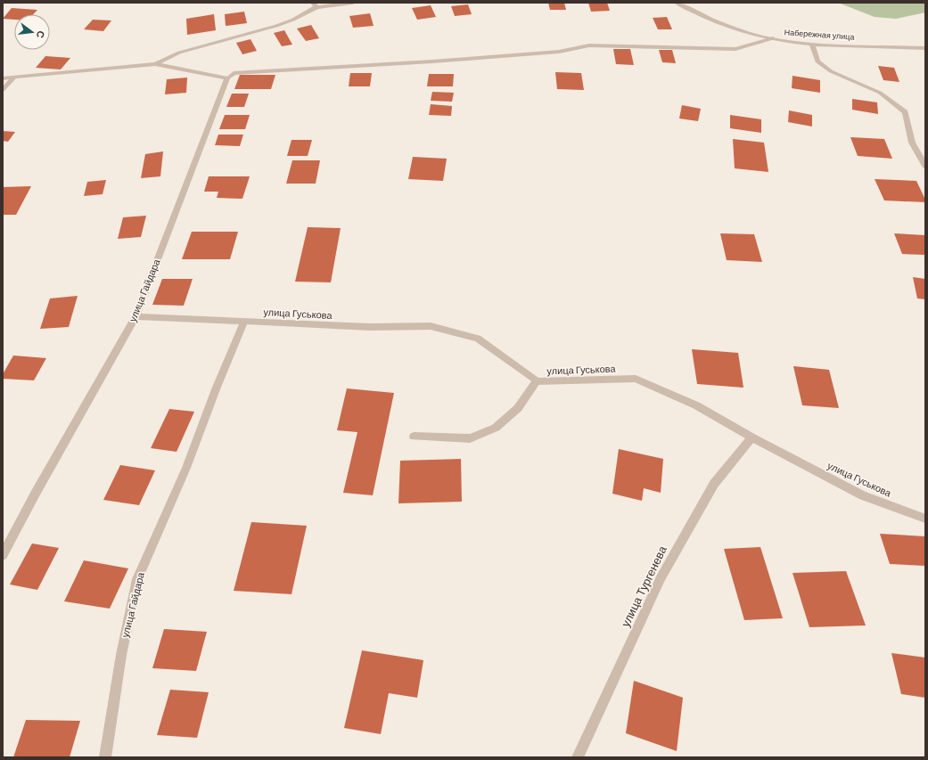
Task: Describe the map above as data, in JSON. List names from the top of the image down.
{
  "streets": {
    "street": [
      "Набережная улица",
      "улица Гайдара",
      "улица Гуськова",
      "улица Тургенева"
    ]
  },
  "crossings": [
    ["улица Гайдара", "улица Гуськова"],
    ["улица Гуськова", "улица Тургенева"]
  ],
  "north": "right"
}
